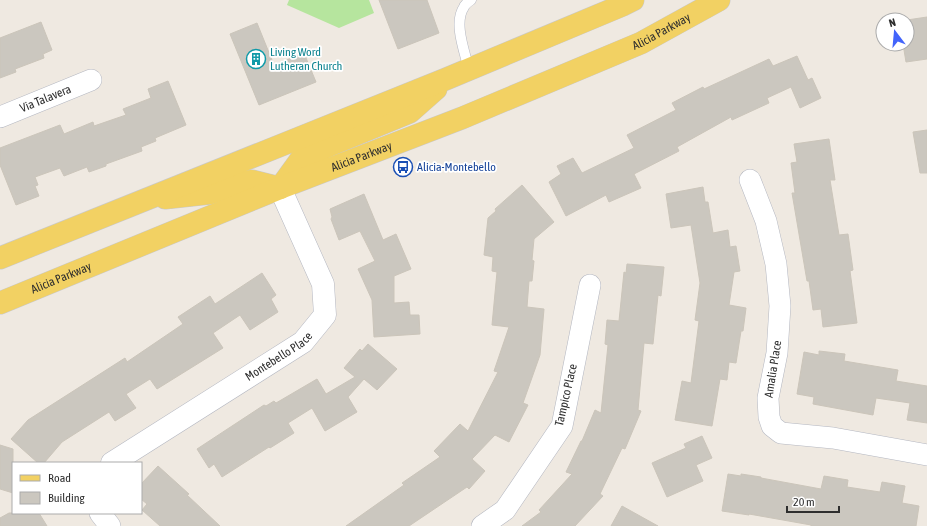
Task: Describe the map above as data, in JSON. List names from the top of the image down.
{
  "streets": {
    "main road": ["Alicia Parkway"],
    "street": [
      "Via Talavera",
      "Montebello Place",
      "Amalia Place",
      "Tampico Place"
    ]
  },
  "crossings": [
    ["Alicia Parkway", "Montebello Place"]
  ],
  "places": {
    "building": ["Living Word Lutheran Church"],
    "bus stop": ["Alicia-Montebello"]
  },
  "legend": ["Road", "Building"],
  "scale_bar": "20 m",
  "north": "top"
}
